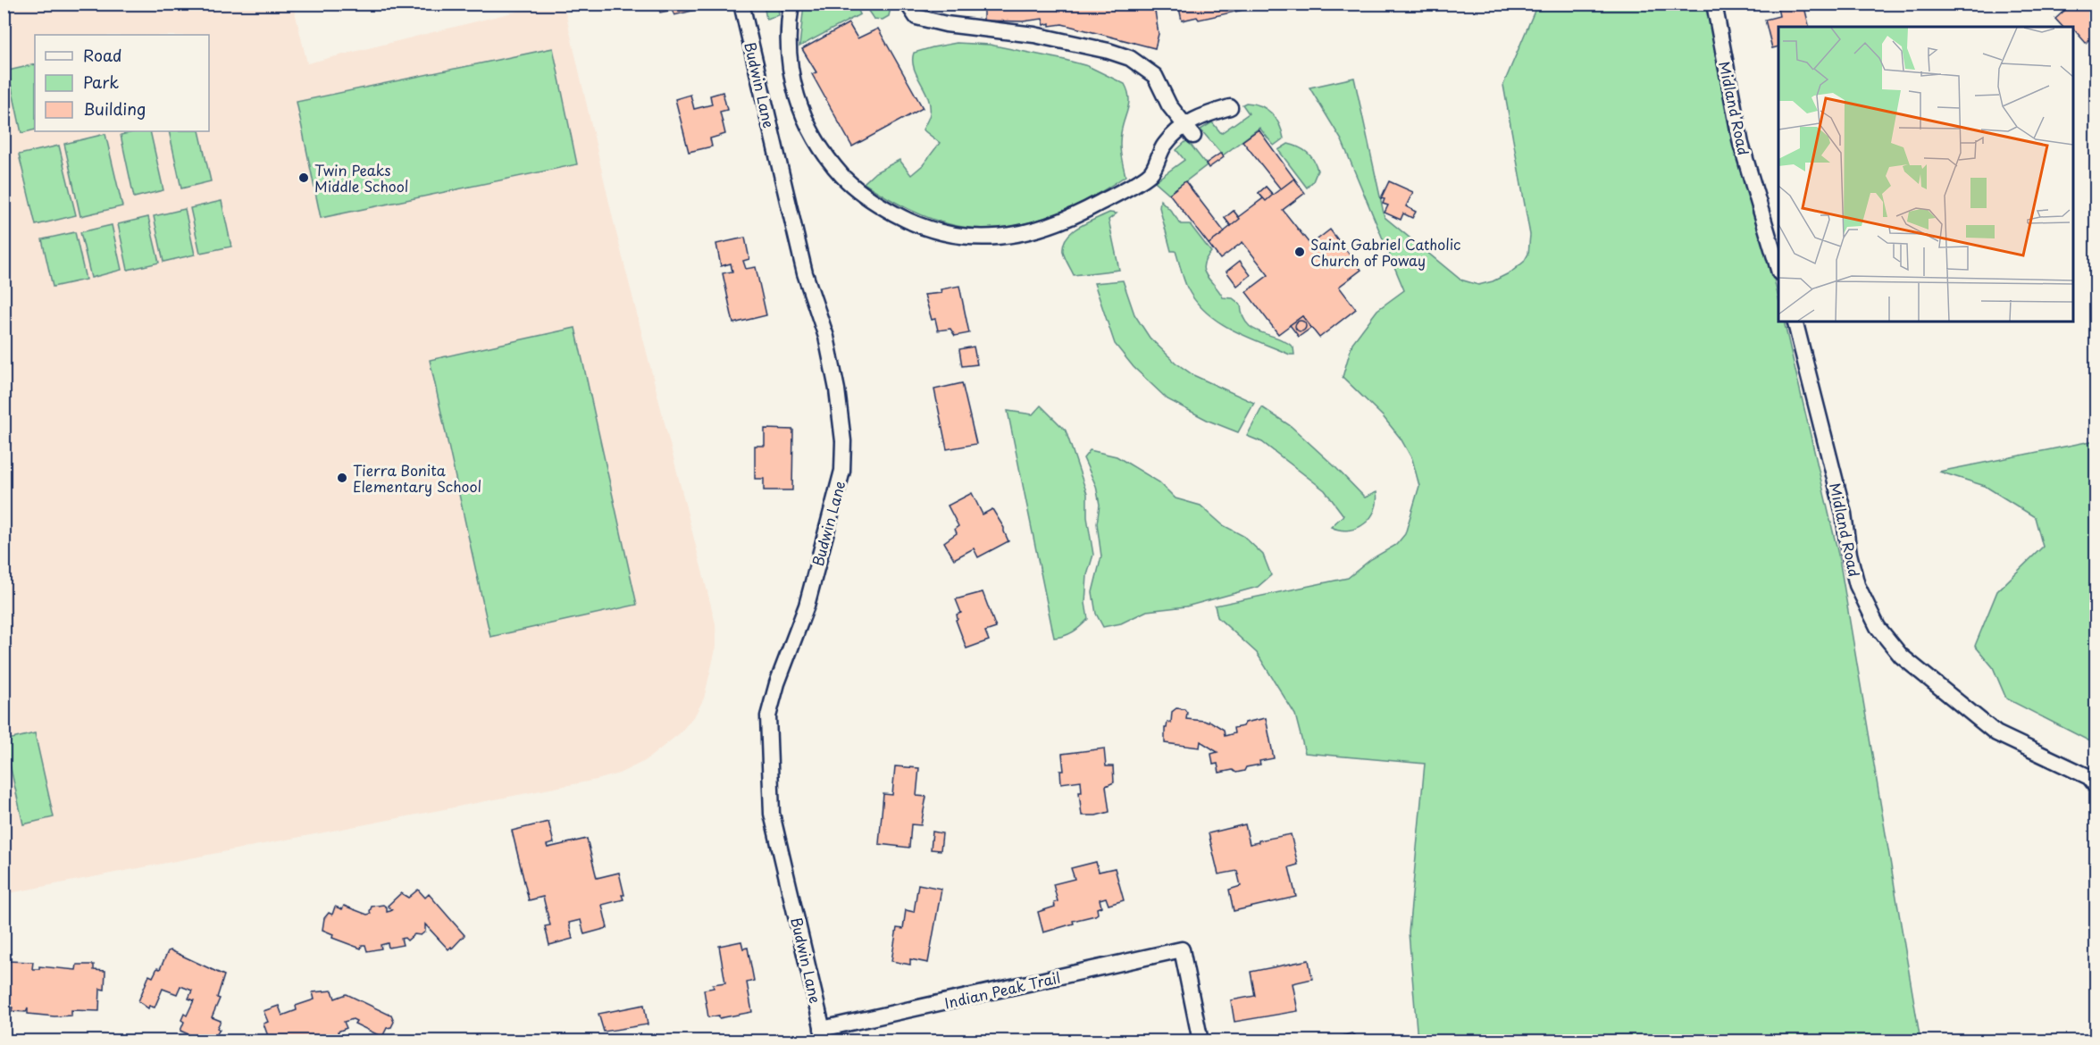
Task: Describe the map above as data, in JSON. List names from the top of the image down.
{
  "streets": {
    "street": ["Budwin Lane", "Midland Road", "Indian Peak Trail"]
  },
  "crossings": [
    ["Budwin Lane", "Indian Peak Trail"]
  ],
  "places": ["Twin Peaks Middle School", "Saint Gabriel Catholic Church of Poway", "Tierra Bonita Elementary School"],
  "legend": ["Road", "Park", "Building"]
}
